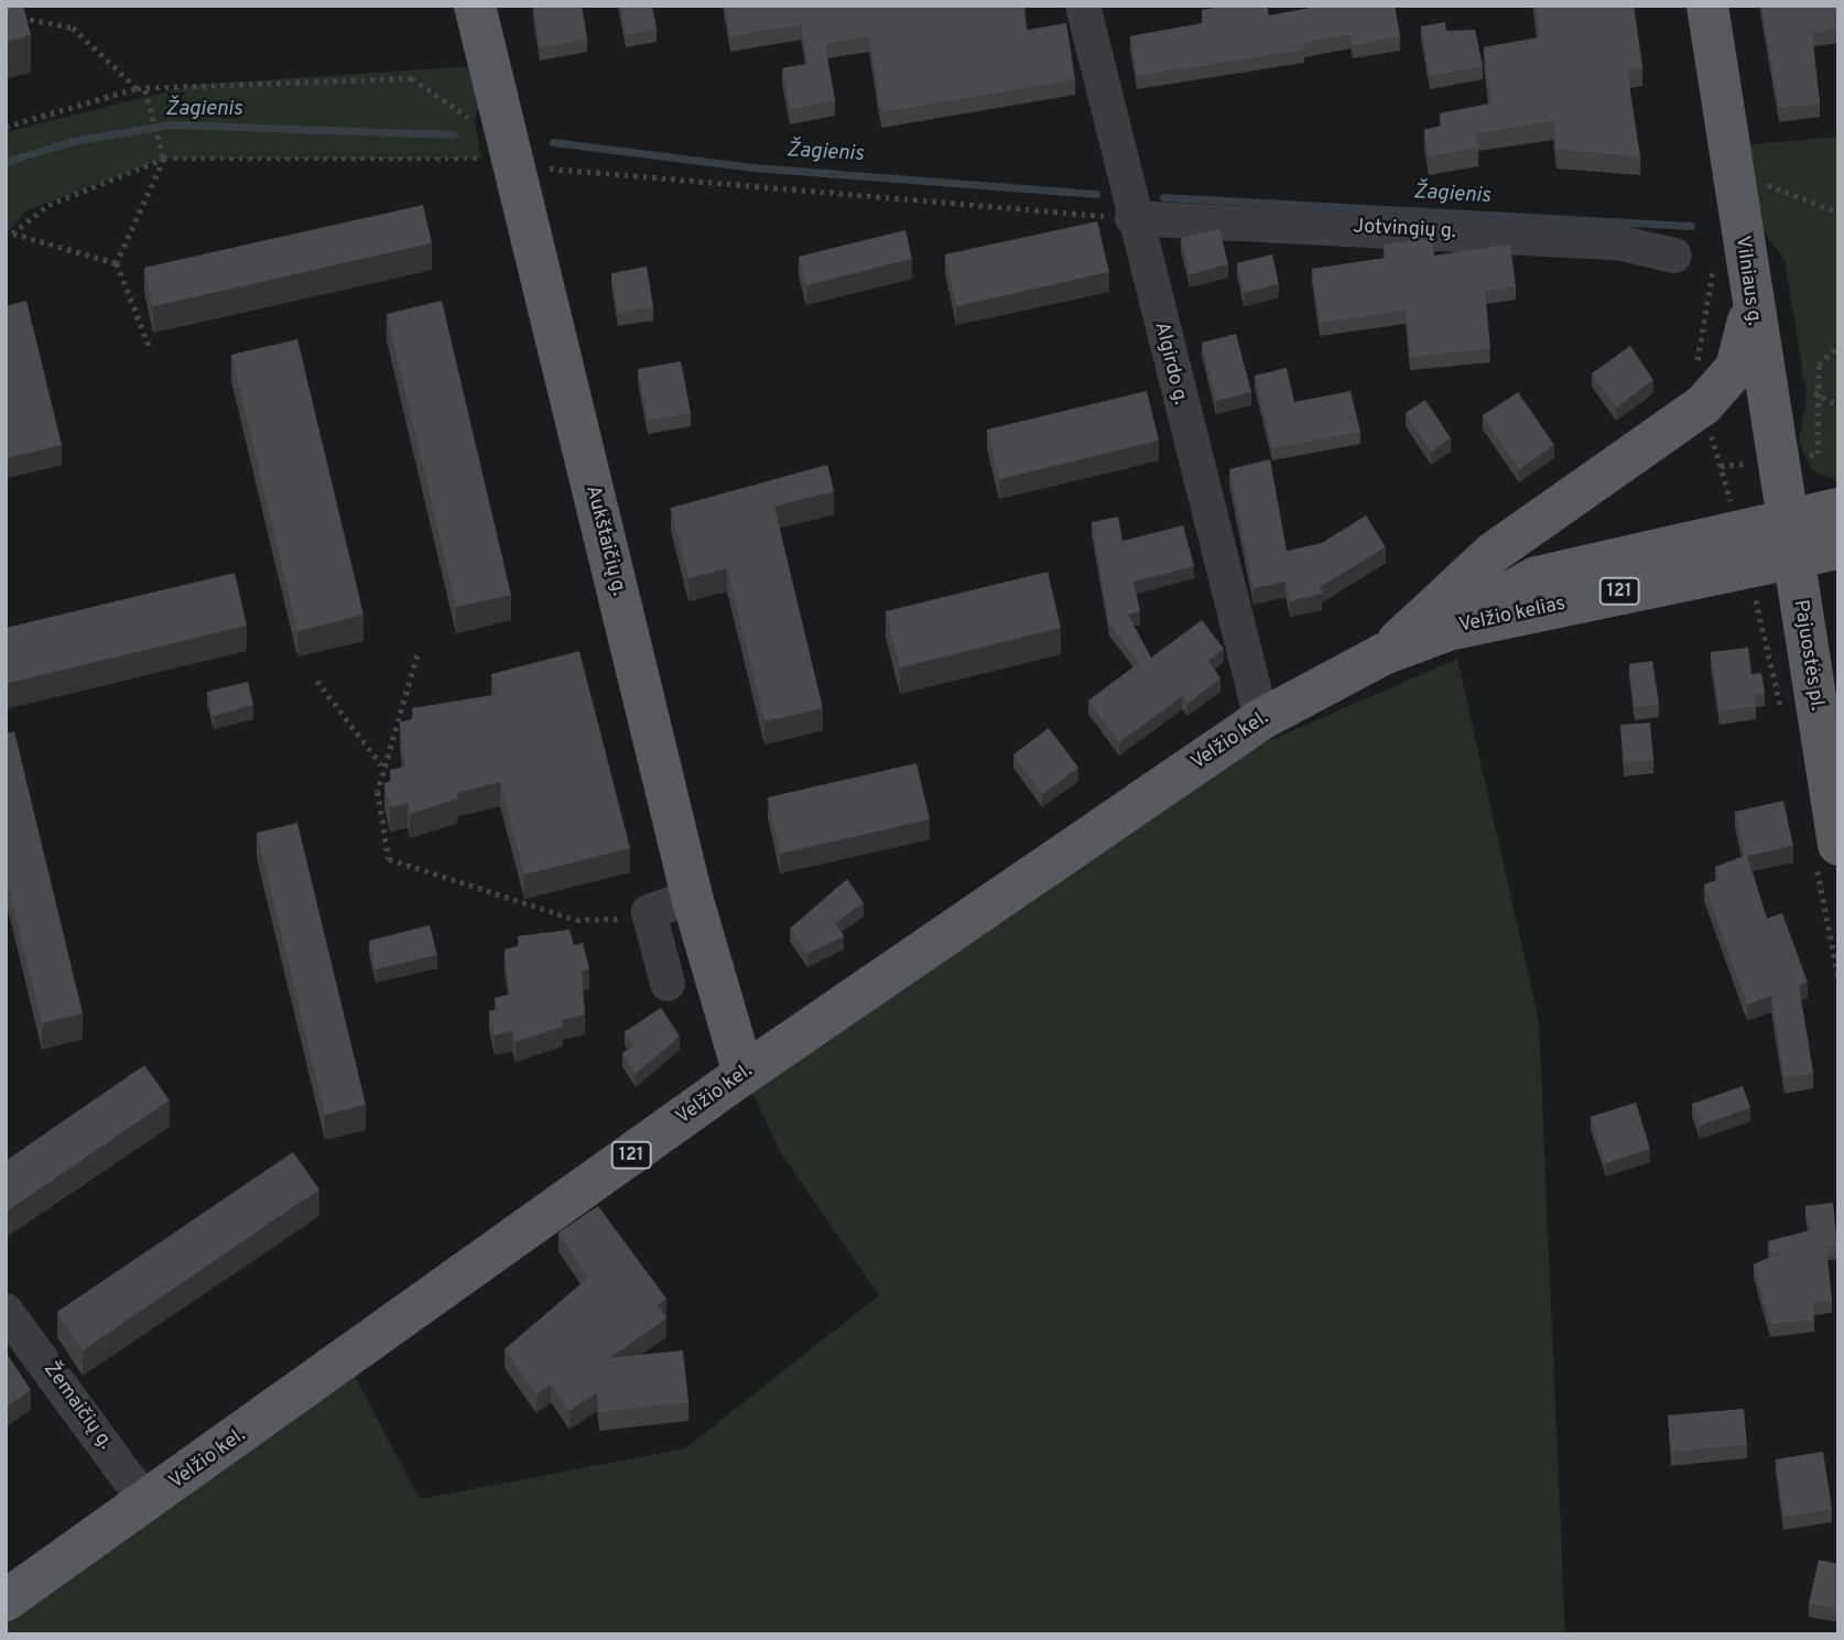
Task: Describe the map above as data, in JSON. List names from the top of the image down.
{
  "streets": {
    "main road": [
      "Vilniaus g.",
      "Aukštaičių g.",
      "121",
      "Velžio kelias",
      "Pajuostės pl.",
      "Velžio kel."
    ],
    "street": ["Jotvingių g.", "Algirdo g.", "Žemaičių g."]
  },
  "crossings": [
    ["Jotvingių g.", "Algirdo g."],
    ["Vilniaus g.", "Velžio kelias"],
    ["Vilniaus g.", "Pajuostės pl."],
    ["Algirdo g.", "Velžio kel."],
    ["Aukštaičių g.", "Velžio kel."],
    ["Velžio kelias", "Pajuostės pl."],
    ["Velžio kelias", "Velžio kel."],
    ["Velžio kel.", "Žemaičių g."]
  ],
  "water": ["Žagienis"]
}
